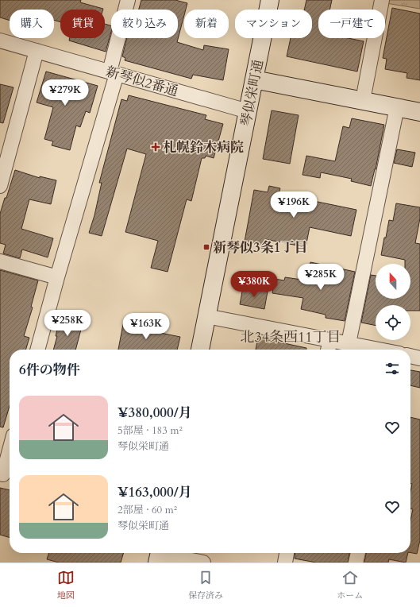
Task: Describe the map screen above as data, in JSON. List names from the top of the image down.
{
  "streets": {
    "main road": ["琴似栄町通"],
    "street": ["新琴似2番通"]
  },
  "crossings": [
    ["新琴似2番通", "琴似栄町通"]
  ],
  "districts": ["北34条西11丁目"],
  "places": {
    "health": ["札幌鈴木病院"],
    "transit": ["新琴似3条1丁目"]
  },
  "north": "top",
  "page": {
    "chip": [
      "購入",
      "賃貸",
      "絞り込み",
      "新着",
      "マンション",
      "一戸建て"
    ],
    "price": [
      "¥279K",
      "¥196K",
      "¥285K",
      "¥380K",
      "¥258K",
      "¥163K"
    ],
    "heading": "6件の物件",
    "list": [
      {
        "name": "¥380,000/月",
        "note": "5部屋 · 183 m² · 琴似栄町通"
      },
      {
        "name": "¥163,000/月",
        "note": "2部屋 · 60 m² · 琴似栄町通"
      }
    ],
    "tabs": ["地図", "保存済み", "ホーム"]
  }
}
